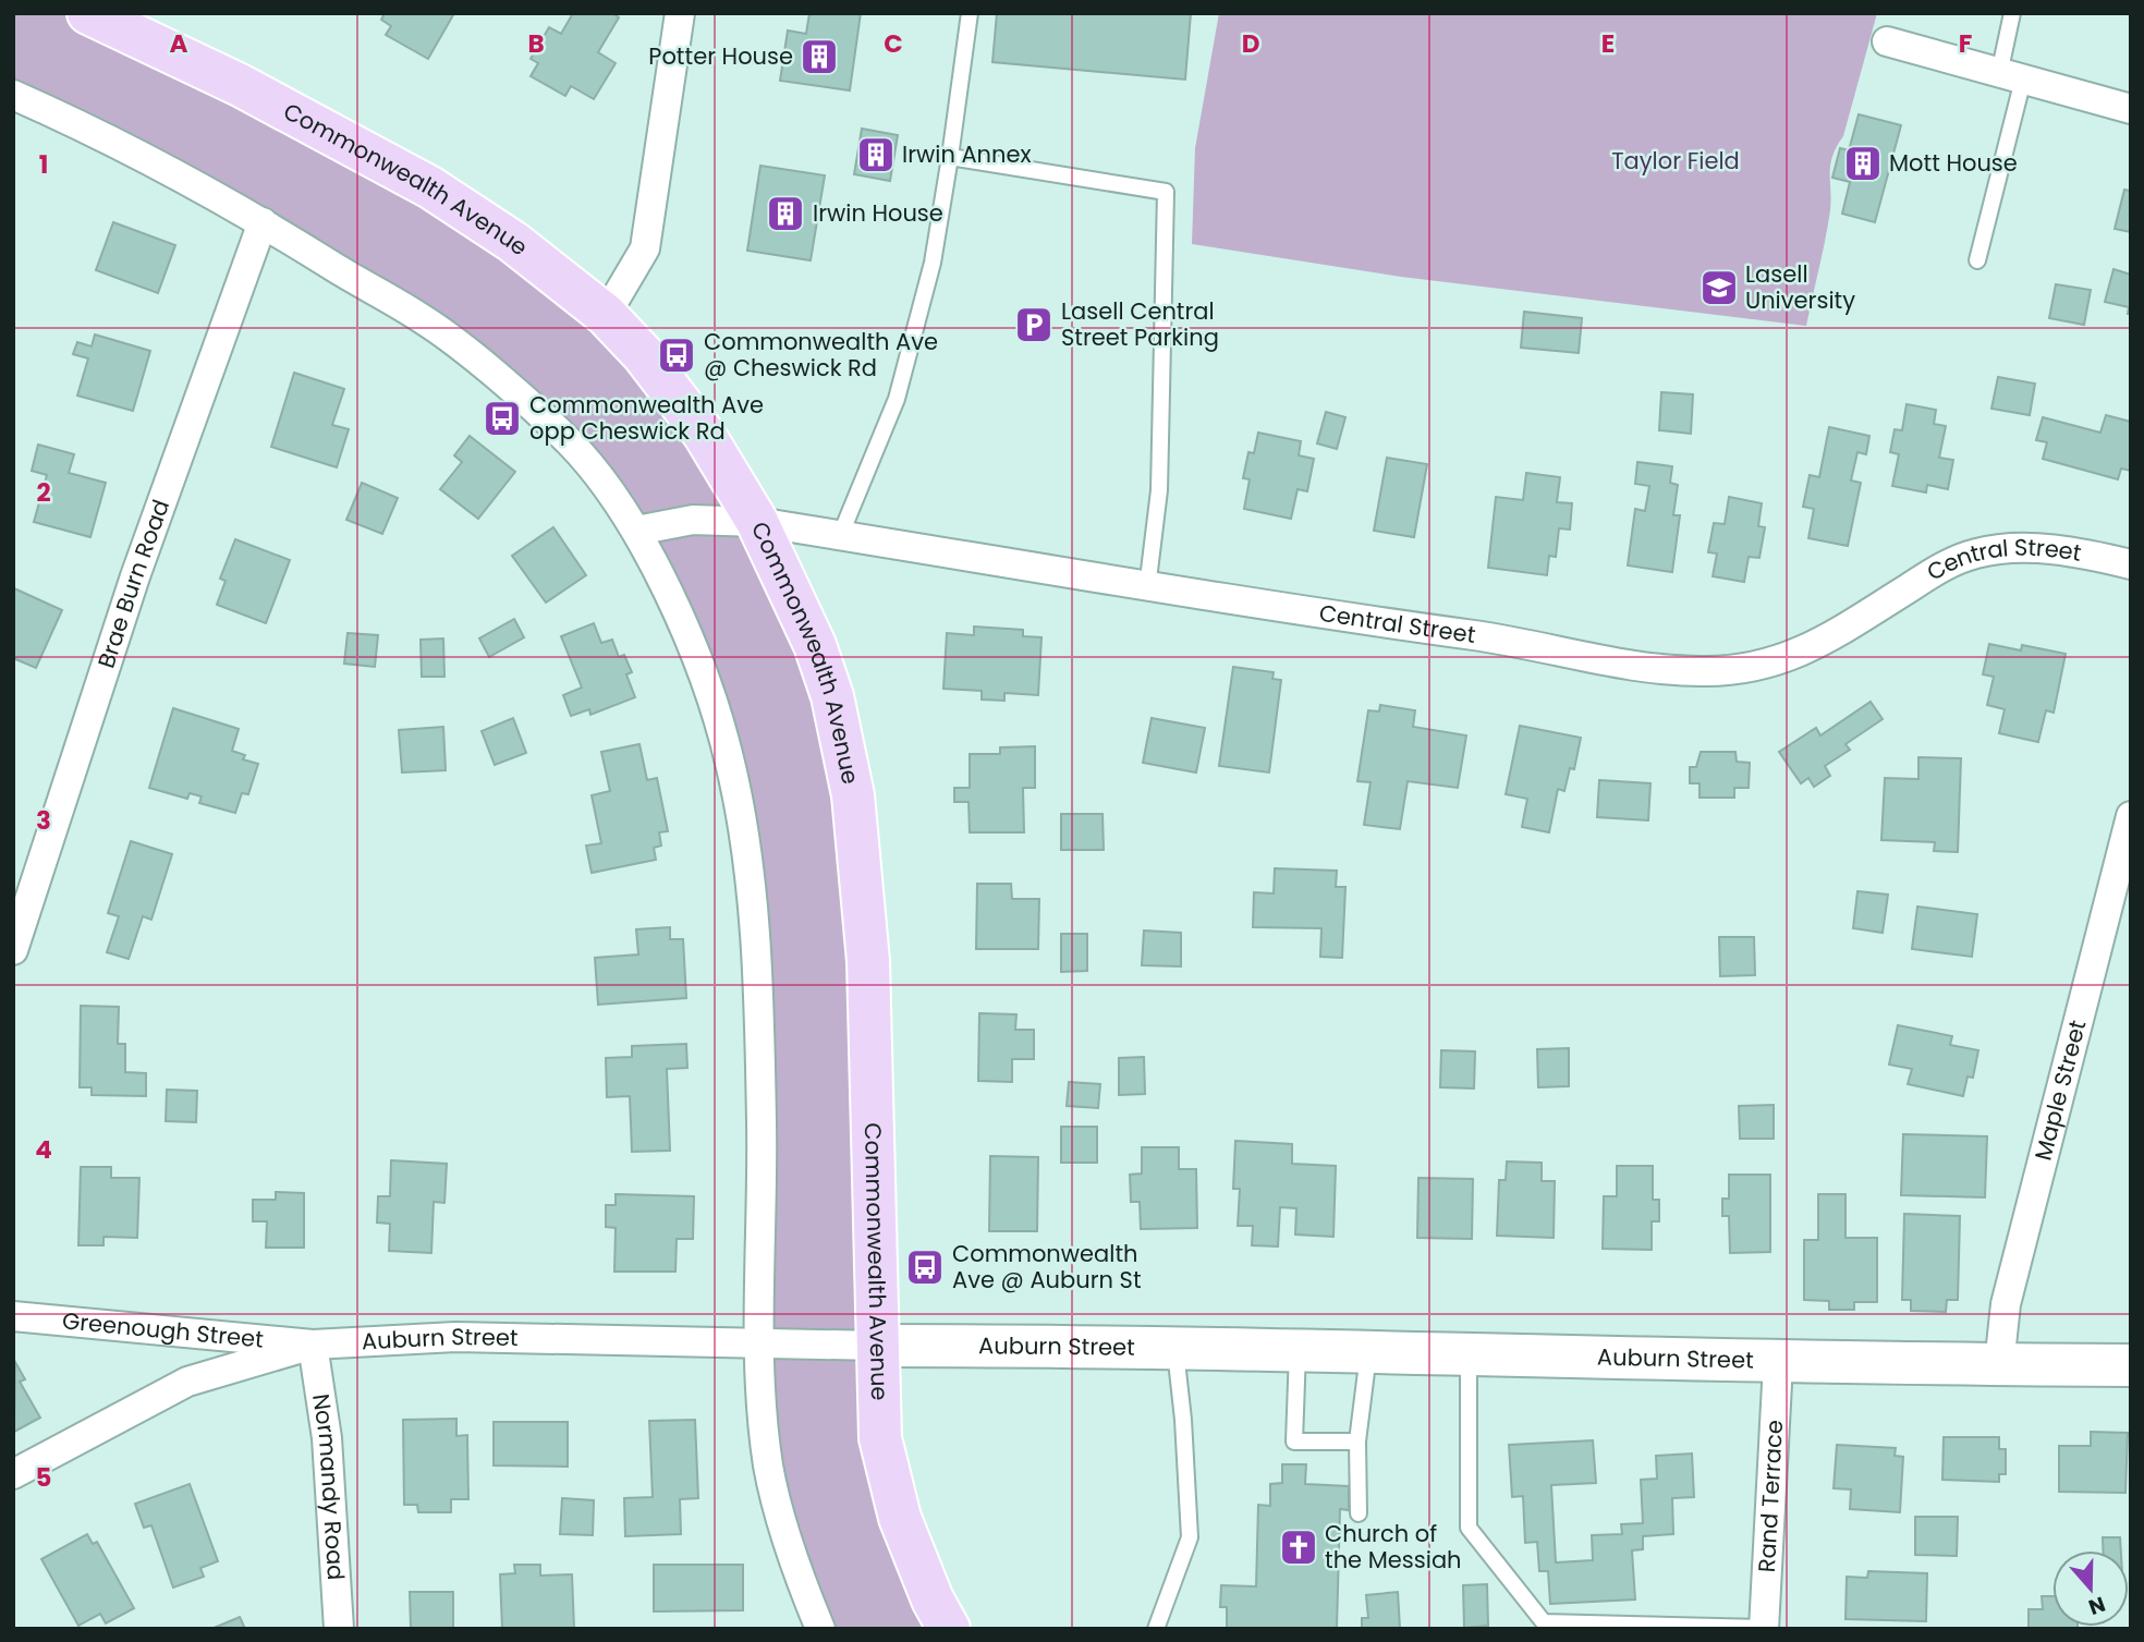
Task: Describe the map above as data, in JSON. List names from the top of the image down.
{
  "streets": {
    "main road": ["Commonwealth Avenue", "Auburn Street"],
    "street": [
      "Central Street",
      "Brae Burn Road",
      "Maple Street",
      "Greenough Street",
      "Normandy Road",
      "Rand Terrace"
    ]
  },
  "crossings": [
    ["Commonwealth Avenue", "Central Street"],
    ["Commonwealth Avenue", "Auburn Street"],
    ["Maple Street", "Auburn Street"],
    ["Greenough Street", "Auburn Street"],
    ["Greenough Street", "Normandy Road"],
    ["Auburn Street", "Normandy Road"],
    ["Auburn Street", "Rand Terrace"]
  ],
  "parks": ["Taylor Field"],
  "places": {
    "building": [
      "Potter House",
      "Irwin Annex",
      "Mott House",
      "Irwin House"
    ],
    "school or university": ["Lasell University"],
    "parking": ["Lasell Central Street Parking"],
    "bus stop": ["Commonwealth Ave @ Cheswick Rd", "Commonwealth Ave opp Cheswick Rd", "Commonwealth Ave @ Auburn St"],
    "church": ["Church of the Messiah"]
  },
  "north": "bottom",
  "grid": {
    "columns": [
      "A",
      "B",
      "C",
      "D",
      "E",
      "F"
    ],
    "rows": [
      "1",
      "2",
      "3",
      "4",
      "5"
    ]
  }
}
